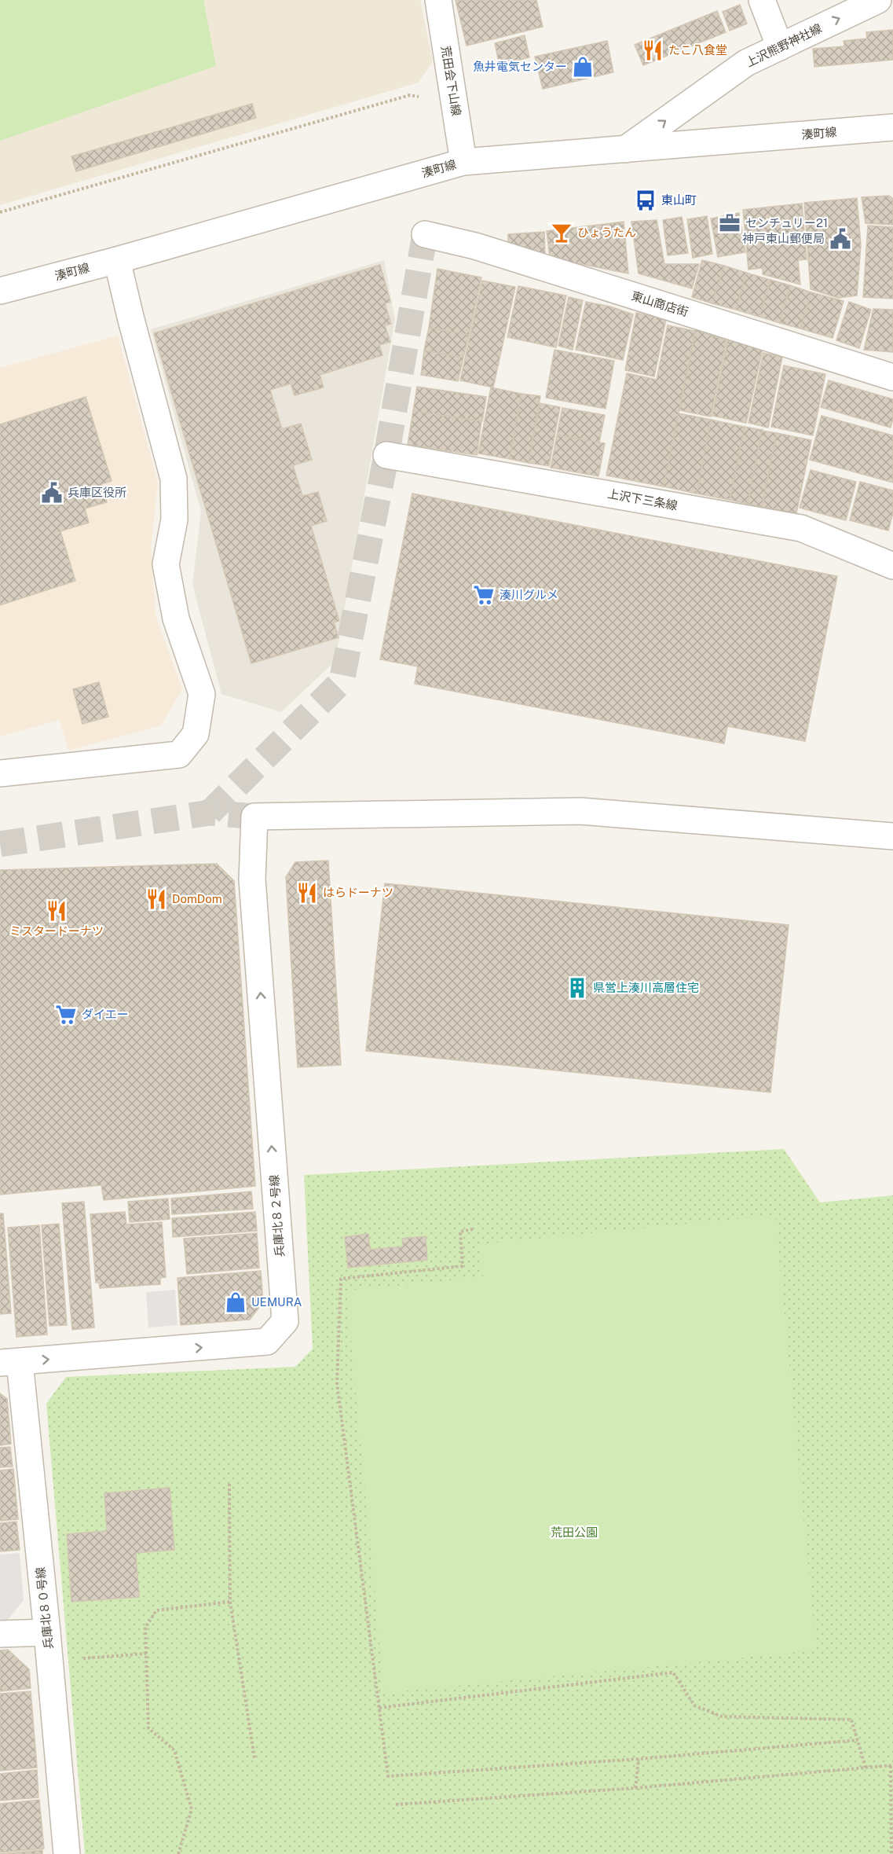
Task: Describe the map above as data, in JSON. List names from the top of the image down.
{
  "streets": {
    "street": [
      "上沢熊野神社線",
      "荒田会下山線",
      "湊町線",
      "東山商店街",
      "上沢下三条線",
      "兵庫北８２号線",
      "兵庫北８０号線"
    ]
  },
  "crossings": [
    ["上沢熊野神社線", "湊町線"],
    ["荒田会下山線", "湊町線"],
    ["兵庫北８２号線", "兵庫北８０号線"]
  ],
  "one_way": ["上沢熊野神社線"],
  "parks": ["荒田公園"],
  "places": {
    "restaurant": [
      "たこ八食堂",
      "はらドーナツ",
      "DomDom",
      "ミスタードーナツ"
    ],
    "shop": ["魚井電気センター", "UEMURA"],
    "bus stop": ["東山町"],
    "office": ["センチュリー21"],
    "bar": ["ひょうたん"],
    "public building": ["神戸東山郵便局", "兵庫区役所"],
    "supermarket": ["湊川グルメ", "ダイエー"],
    "building": ["県営上湊川高層住宅"]
  }
}
